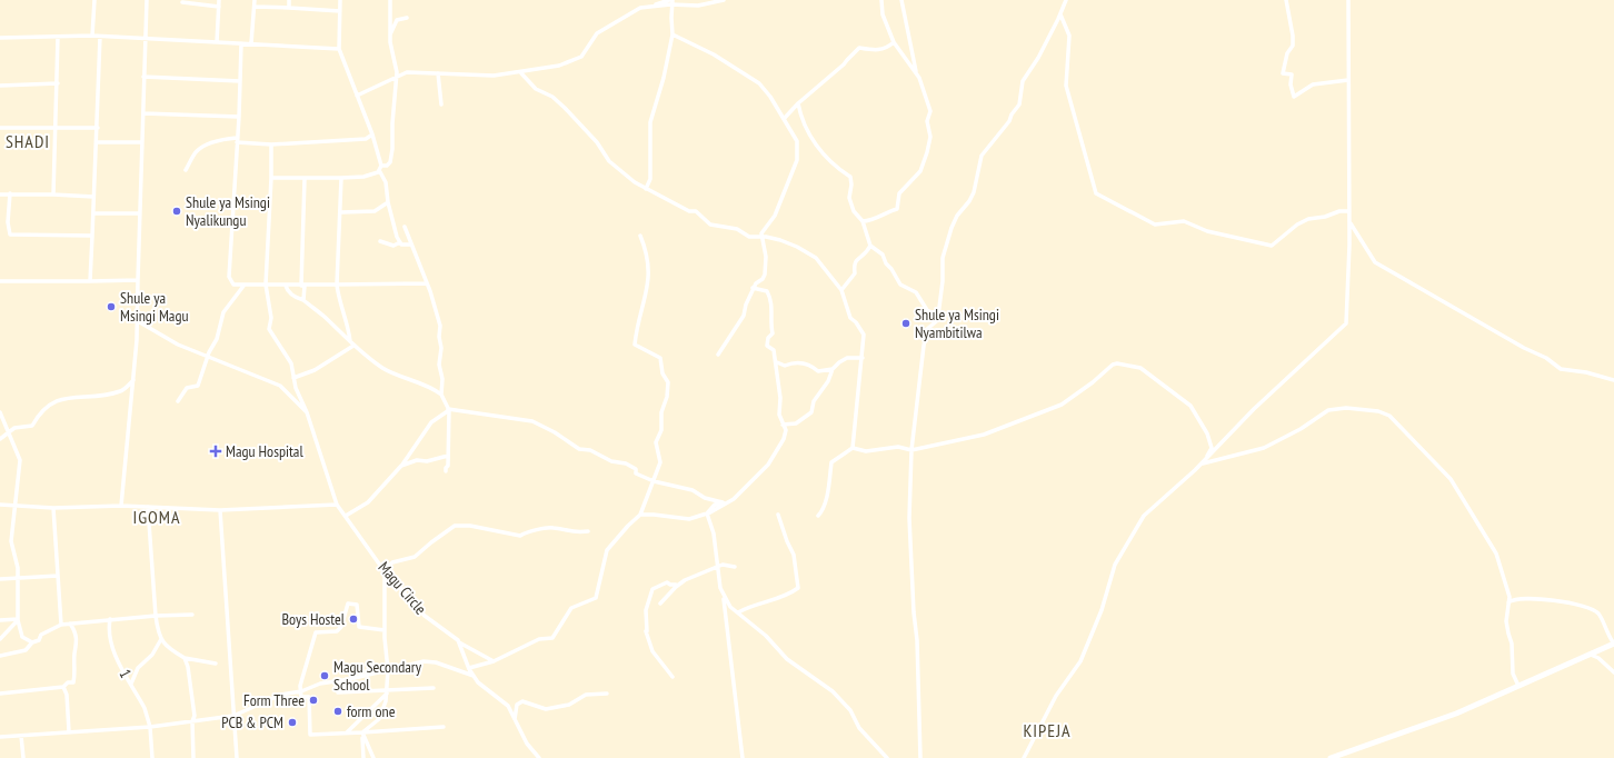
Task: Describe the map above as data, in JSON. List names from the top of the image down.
{
  "streets": {
    "street": ["Magu Circle", "1"]
  },
  "districts": ["SHADI", "IGOMA", "KIPEJA"],
  "places": {
    "other": [
      "Shule ya Msingi Nyalikungu",
      "Shule ya Msingi Magu",
      "Shule ya Msingi Nyambitilwa",
      "Boys Hostel",
      "Magu Secondary School",
      "Form Three",
      "form one",
      "PCB & PCM"
    ],
    "health": ["Magu Hospital"]
  }
}
